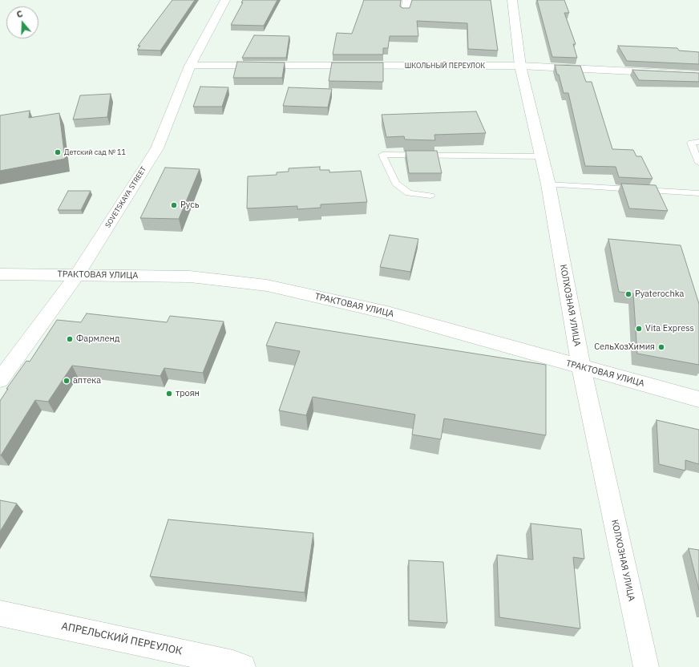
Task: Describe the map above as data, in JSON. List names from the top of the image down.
{
  "streets": {
    "street": [
      "ШКОЛЬНЫЙ ПЕРЕУЛОК",
      "SOVETSKAYA STREET",
      "ТРАКТОВАЯ УЛИЦА",
      "КОЛХОЗНАЯ УЛИЦА",
      "АПРЕЛЬСКИЙ ПЕРЕУЛОК"
    ]
  },
  "crossings": [
    ["ШКОЛЬНЫЙ ПЕРЕУЛОК", "SOVETSKAYA STREET"],
    ["ШКОЛЬНЫЙ ПЕРЕУЛОК", "КОЛХОЗНАЯ УЛИЦА"],
    ["SOVETSKAYA STREET", "ТРАКТОВАЯ УЛИЦА"],
    ["ТРАКТОВАЯ УЛИЦА", "КОЛХОЗНАЯ УЛИЦА"]
  ],
  "places": [
    "Детский сад № 11",
    "Русь",
    "Pyaterochka",
    "Vita Express",
    "Фармленд",
    "СельХозХимия",
    "аптека",
    "троян"
  ],
  "north": "top"
}
